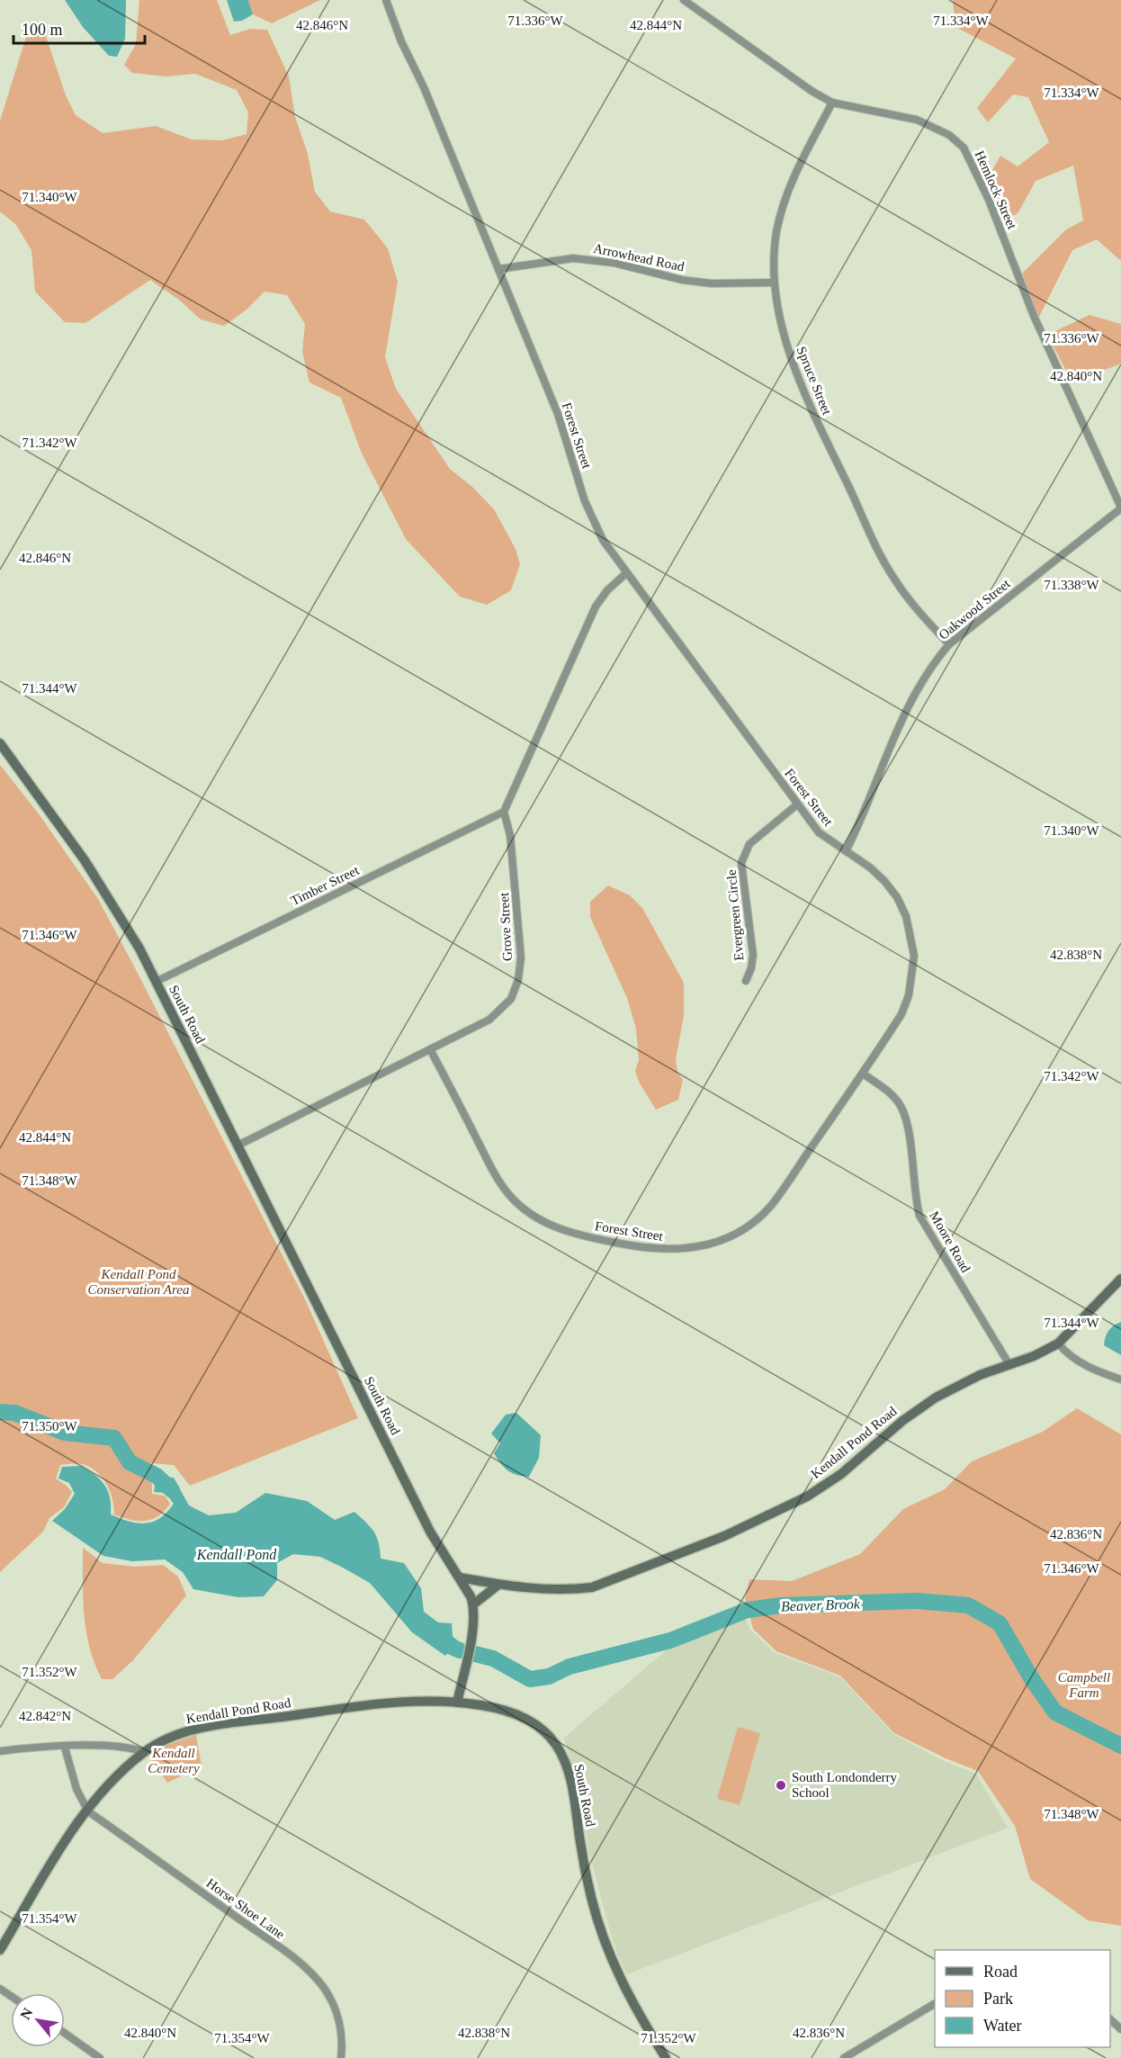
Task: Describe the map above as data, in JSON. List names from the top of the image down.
{
  "streets": {
    "street": [
      "Hemlock Street",
      "Arrowhead Road",
      "Spruce Street",
      "Forest Street",
      "Oakwood Street",
      "Timber Street",
      "Evergreen Circle",
      "Grove Street",
      "South Road",
      "Moore Road",
      "Kendall Pond Road",
      "Horse Shoe Lane"
    ]
  },
  "crossings": [
    ["Hemlock Street", "Spruce Street"],
    ["Hemlock Street", "Oakwood Street"],
    ["Arrowhead Road", "Spruce Street"],
    ["Arrowhead Road", "Forest Street"],
    ["Spruce Street", "Oakwood Street"],
    ["Forest Street", "Oakwood Street"],
    ["Forest Street", "Evergreen Circle"],
    ["Forest Street", "Grove Street"],
    ["Forest Street", "Moore Road"],
    ["Timber Street", "Grove Street"],
    ["Timber Street", "South Road"],
    ["Grove Street", "South Road"],
    ["South Road", "Kendall Pond Road"],
    ["Moore Road", "Kendall Pond Road"],
    ["Kendall Pond Road", "Horse Shoe Lane"]
  ],
  "water": ["Kendall Pond", "Beaver Brook"],
  "parks": ["Kendall Pond Conservation Area", "Campbell Farm", "Kendall Cemetery"],
  "places": ["South Londonderry School"],
  "legend": ["Road", "Park", "Water"],
  "scale_bar": "100 m",
  "north": "top left",
  "coordinates": [
    "71.336°W",
    "71.334°W",
    "42.846°N",
    "42.844°N",
    "71.340°W",
    "42.840°N",
    "71.342°W",
    "71.338°W",
    "71.344°W",
    "71.346°W",
    "42.838°N",
    "71.348°W",
    "71.350°W",
    "42.836°N",
    "71.352°W",
    "42.842°N",
    "71.354°W"
  ]
}
